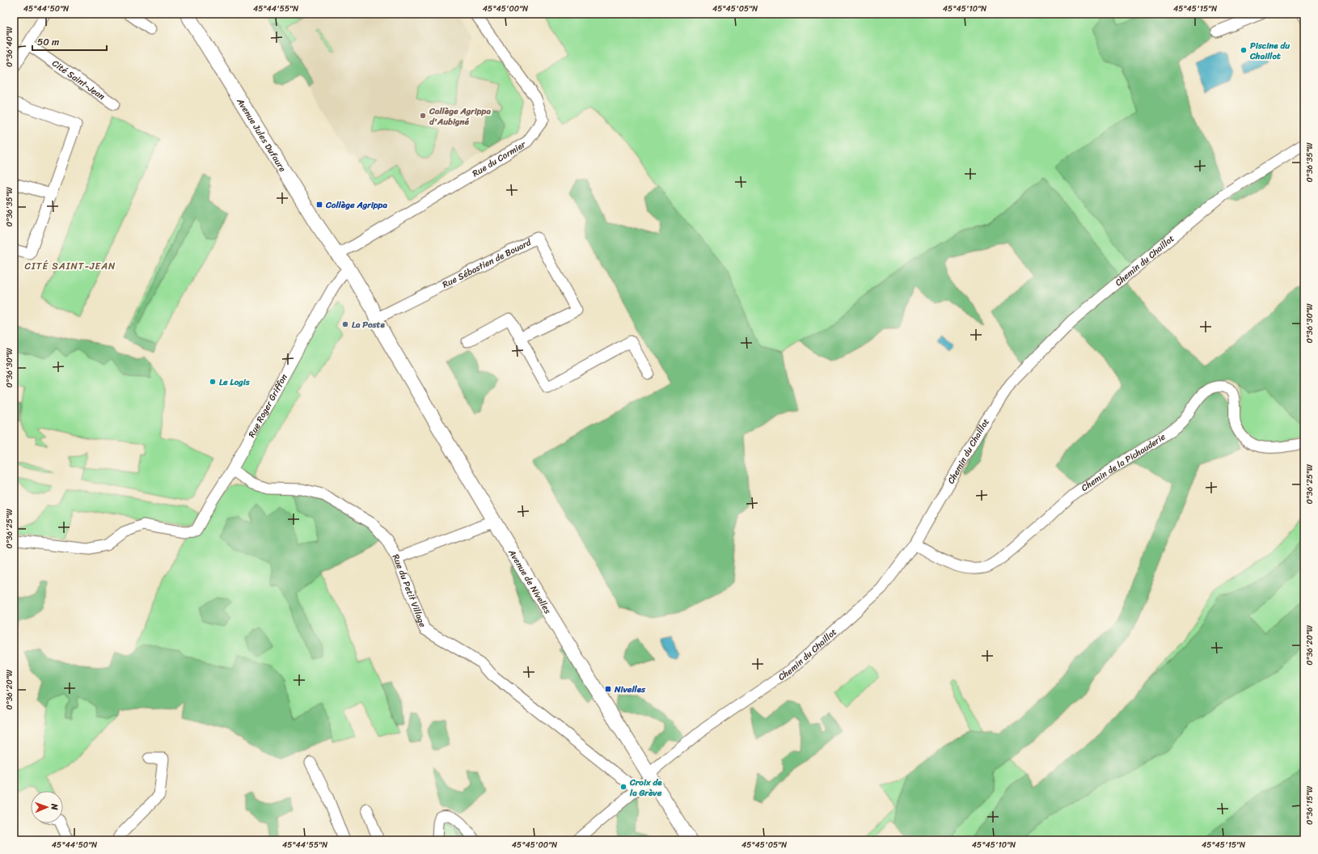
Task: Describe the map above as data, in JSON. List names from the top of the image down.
{
  "streets": {
    "main road": ["Avenue Jules Dufaure", "Avenue de Nivelles"],
    "street": [
      "Cité Saint-Jean",
      "Rue du Cormier",
      "Chemin du Chaillot",
      "Rue Sébastien de Bouard",
      "Rue Roger Griffon",
      "Chemin de la Pichauderie",
      "Rue du Petit Village"
    ]
  },
  "crossings": [
    ["Avenue Jules Dufaure", "Rue du Cormier"],
    ["Avenue Jules Dufaure", "Avenue de Nivelles"],
    ["Rue du Cormier", "Avenue de Nivelles"],
    ["Chemin du Chaillot", "Chemin de la Pichauderie"],
    ["Chemin du Chaillot", "Avenue de Nivelles"],
    ["Chemin du Chaillot", "Rue du Petit Village"],
    ["Rue Sébastien de Bouard", "Avenue de Nivelles"],
    ["Rue Roger Griffon", "Avenue de Nivelles"],
    ["Rue Roger Griffon", "Rue du Petit Village"]
  ],
  "districts": ["CITÉ SAINT-JEAN"],
  "places": {
    "other": [
      "Piscine du Chaillot",
      "Collège Agrippa d'Aubigné",
      "La Poste",
      "Le Logis",
      "Croix de la Grève"
    ],
    "transit": ["Collège Agrippa", "Nivelles"]
  },
  "scale_bar": "50 m",
  "north": "right",
  "coordinates": [
    "45°44'50\"N",
    "45°44'55\"N",
    "45°45'00\"N",
    "45°45'05\"N",
    "45°45'10\"N",
    "45°45'15\"N",
    "0°36'40\"W",
    "0°36'35\"W",
    "0°36'30\"W",
    "0°36'25\"W",
    "0°36'20\"W",
    "0°36'15\"W"
  ]
}
